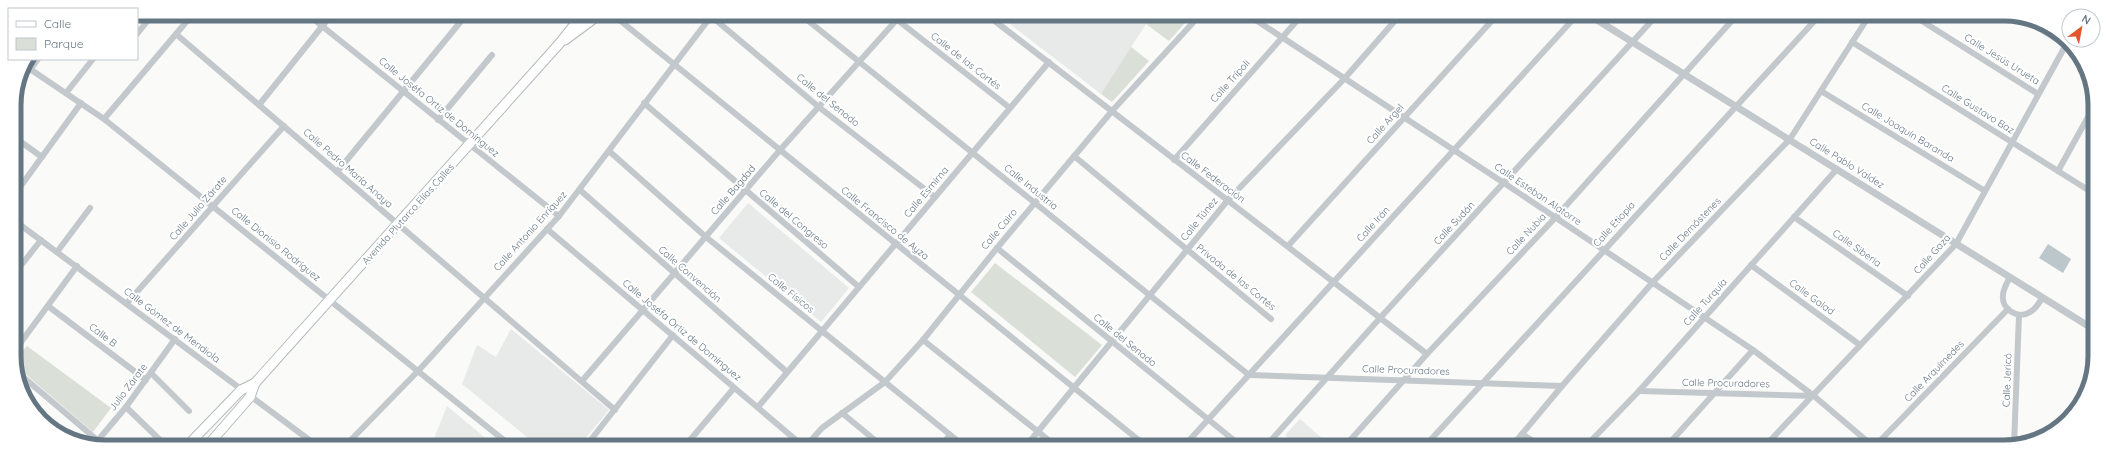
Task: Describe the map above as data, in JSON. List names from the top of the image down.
{
  "streets": {
    "main road": ["Avenida Plutarco Elías Calles"],
    "street": [
      "Calle Jesús Urueta",
      "Calle de las Cortés",
      "Calle Trípoli",
      "Calle del Senado",
      "Calle Joséfa Ortiz de Domínguez",
      "Calle Gustavo Baz",
      "Calle Argel",
      "Calle Joaquín Baranda",
      "Calle Pablo Valdez",
      "Calle Pedro María Anaya",
      "Calle Federación",
      "Calle Industria",
      "Calle Bagdad",
      "Calle Esmirna",
      "Calle Esteban Alatorre",
      "Calle Julio Zárate",
      "Calle del Congreso",
      "Calle Túnez",
      "Calle Francisco de Ayza",
      "Calle Sudán",
      "Calle Irán",
      "Calle Etiopía",
      "Calle Cairo",
      "Calle Demóstenes",
      "Calle Antonio Enríquez",
      "Calle Nubia",
      "Calle Dionisio Rodríguez",
      "Calle Siberia",
      "Calle Gaza",
      "Calle Convención",
      "Privada de las Cortés",
      "Calle Físicos",
      "Calle Galad",
      "Calle Turquía",
      "Calle Gómez de Mendiola",
      "Calle B",
      "Calle Procuradores",
      "Calle Arquímedes",
      "Calle Jericó",
      "Julio Zárate"
    ]
  },
  "crossings": [
    ["Calle Jesús Urueta", "Calle Gaza"],
    ["Calle de las Cortés", "Calle Esmirna"],
    ["Calle Trípoli", "Calle Federación"],
    ["Calle Trípoli", "Calle Esteban Alatorre"],
    ["Calle del Senado", "Calle Bagdad"],
    ["Calle del Senado", "Calle Esmirna"],
    ["Calle del Senado", "Calle Túnez"],
    ["Calle del Senado", "Calle Irán"],
    ["Calle del Senado", "Calle Cairo"],
    ["Calle Joséfa Ortiz de Domínguez", "Calle Bagdad"],
    ["Calle Joséfa Ortiz de Domínguez", "Calle Esmirna"],
    ["Calle Joséfa Ortiz de Domínguez", "Avenida Plutarco Elías Calles"],
    ["Calle Joséfa Ortiz de Domínguez", "Calle Antonio Enríquez"],
    ["Calle Gustavo Baz", "Calle Demóstenes"],
    ["Calle Gustavo Baz", "Calle Gaza"],
    ["Calle Argel", "Calle Federación"],
    ["Calle Argel", "Calle Esteban Alatorre"],
    ["Calle Joaquín Baranda", "Calle Demóstenes"],
    ["Calle Joaquín Baranda", "Calle Gaza"],
    ["Calle Pablo Valdez", "Calle Sudán"],
    ["Calle Pablo Valdez", "Calle Etiopía"],
    ["Calle Pablo Valdez", "Calle Demóstenes"],
    ["Calle Pablo Valdez", "Calle Nubia"],
    ["Calle Pablo Valdez", "Calle Gaza"],
    ["Calle Pablo Valdez", "Calle Turquía"],
    ["Calle Pedro María Anaya", "Calle Bagdad"],
    ["Calle Pedro María Anaya", "Calle Julio Zárate"],
    ["Calle Pedro María Anaya", "Avenida Plutarco Elías Calles"],
    ["Calle Pedro María Anaya", "Calle Antonio Enríquez"],
    ["Calle Federación", "Calle Esmirna"],
    ["Calle Federación", "Calle Túnez"],
    ["Calle Federación", "Calle Sudán"],
    ["Calle Federación", "Calle Irán"],
    ["Calle Federación", "Calle Cairo"],
    ["Calle Federación", "Calle Nubia"],
    ["Calle Industria", "Calle Bagdad"],
    ["Calle Industria", "Calle Esmirna"],
    ["Calle Industria", "Calle Túnez"],
    ["Calle Industria", "Calle Irán"],
    ["Calle Industria", "Calle Cairo"],
    ["Calle Industria", "Calle Procuradores"],
    ["Calle Bagdad", "Calle del Congreso"],
    ["Calle Bagdad", "Calle Francisco de Ayza"],
    ["Calle Bagdad", "Calle Convención"],
    ["Calle Bagdad", "Calle Físicos"],
    ["Calle Esmirna", "Calle del Congreso"],
    ["Calle Esmirna", "Calle Francisco de Ayza"],
    ["Calle Esmirna", "Calle Convención"],
    ["Calle Esmirna", "Calle Físicos"],
    ["Calle Esteban Alatorre", "Calle Túnez"],
    ["Calle Esteban Alatorre", "Calle Sudán"],
    ["Calle Esteban Alatorre", "Calle Irán"],
    ["Calle Esteban Alatorre", "Calle Etiopía"],
    ["Calle Esteban Alatorre", "Calle Demóstenes"],
    ["Calle Esteban Alatorre", "Calle Nubia"],
    ["Calle Esteban Alatorre", "Calle Gaza"],
    ["Calle Esteban Alatorre", "Calle Turquía"],
    ["Calle Esteban Alatorre", "Calle Procuradores"],
    ["Calle Julio Zárate", "Calle Dionisio Rodríguez"],
    ["Calle Julio Zárate", "Calle Gómez de Mendiola"],
    ["Avenida Plutarco Elías Calles", "Calle Dionisio Rodríguez"],
    ["Avenida Plutarco Elías Calles", "Calle Gómez de Mendiola"],
    ["Calle del Congreso", "Calle Antonio Enríquez"],
    ["Calle Túnez", "Calle Francisco de Ayza"],
    ["Calle Túnez", "Privada de las Cortés"],
    ["Calle Francisco de Ayza", "Calle Cairo"],
    ["Calle Francisco de Ayza", "Calle Antonio Enríquez"],
    ["Calle Sudán", "Calle Procuradores"],
    ["Calle Irán", "Calle Procuradores"],
    ["Calle Etiopía", "Calle Procuradores"],
    ["Calle Cairo", "Calle Físicos"],
    ["Calle Demóstenes", "Calle Procuradores"],
    ["Calle Antonio Enríquez", "Calle Dionisio Rodríguez"],
    ["Calle Antonio Enríquez", "Calle Convención"],
    ["Calle Antonio Enríquez", "Calle Físicos"],
    ["Calle Nubia", "Calle Procuradores"],
    ["Calle Siberia", "Calle Gaza"],
    ["Calle Siberia", "Calle Turquía"],
    ["Calle Gaza", "Calle Galad"],
    ["Calle Gaza", "Calle Procuradores"],
    ["Calle Galad", "Calle Turquía"],
    ["Calle Turquía", "Calle Procuradores"],
    ["Calle Gómez de Mendiola", "Julio Zárate"],
    ["Calle B", "Julio Zárate"]
  ],
  "legend": ["Calle", "Parque"],
  "north": "top right"
}
